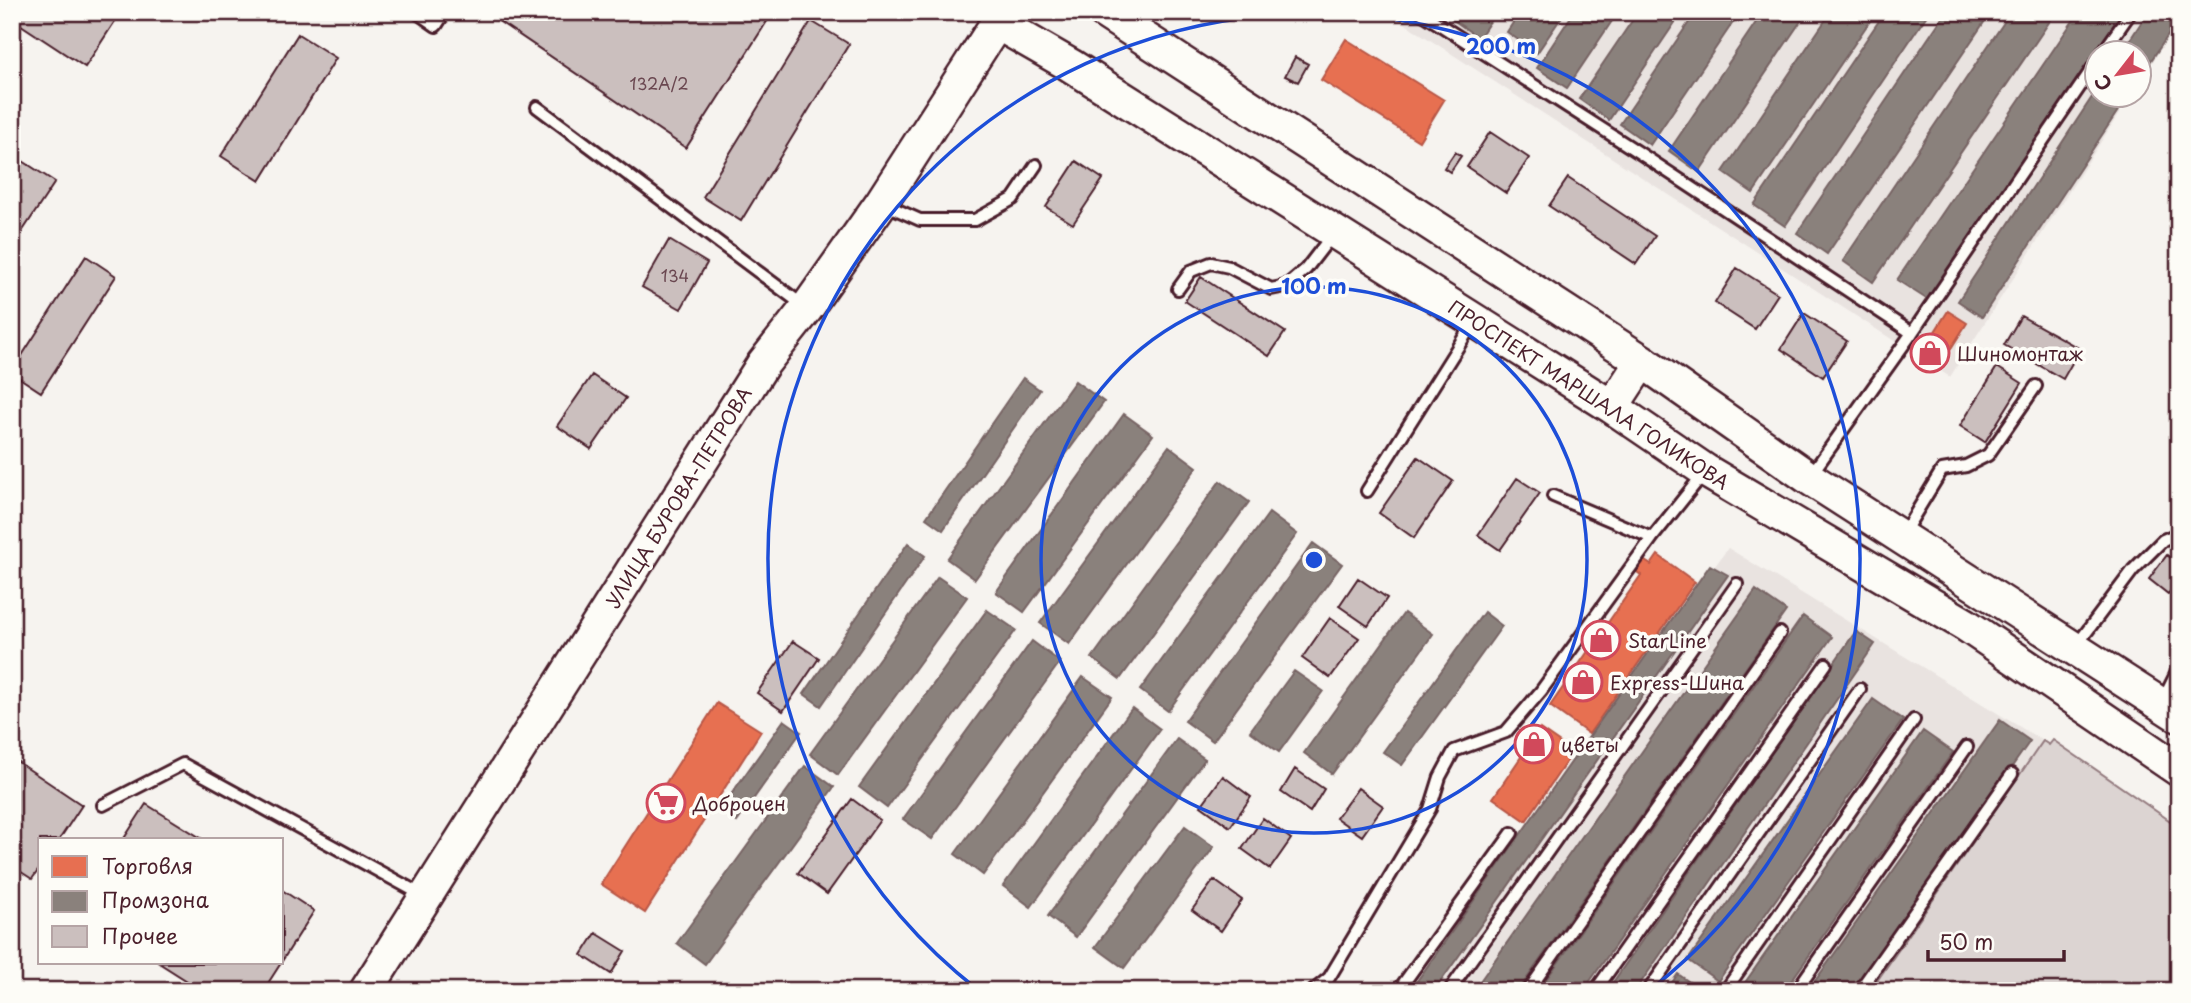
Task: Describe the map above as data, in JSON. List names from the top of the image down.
{
  "streets": {
    "main road": ["ПРОСПЕКТ МАРШАЛА ГОЛИКОВА", "УЛИЦА БУРОВА-ПЕТРОВА"]
  },
  "crossings": [
    ["ПРОСПЕКТ МАРШАЛА ГОЛИКОВА", "УЛИЦА БУРОВА-ПЕТРОВА"]
  ],
  "places": {
    "shop": [
      "Шиномонтаж",
      "StarLine",
      "Express-Шина",
      "цветы"
    ],
    "supermarket": ["Доброцен"]
  },
  "house_numbers": ["132А/2", "134"],
  "legend": ["Торговля", "Промзона", "Прочее"],
  "scale_bar": "50 m",
  "north": "bottom left",
  "rings": ["200 m", "100 m"]
}
